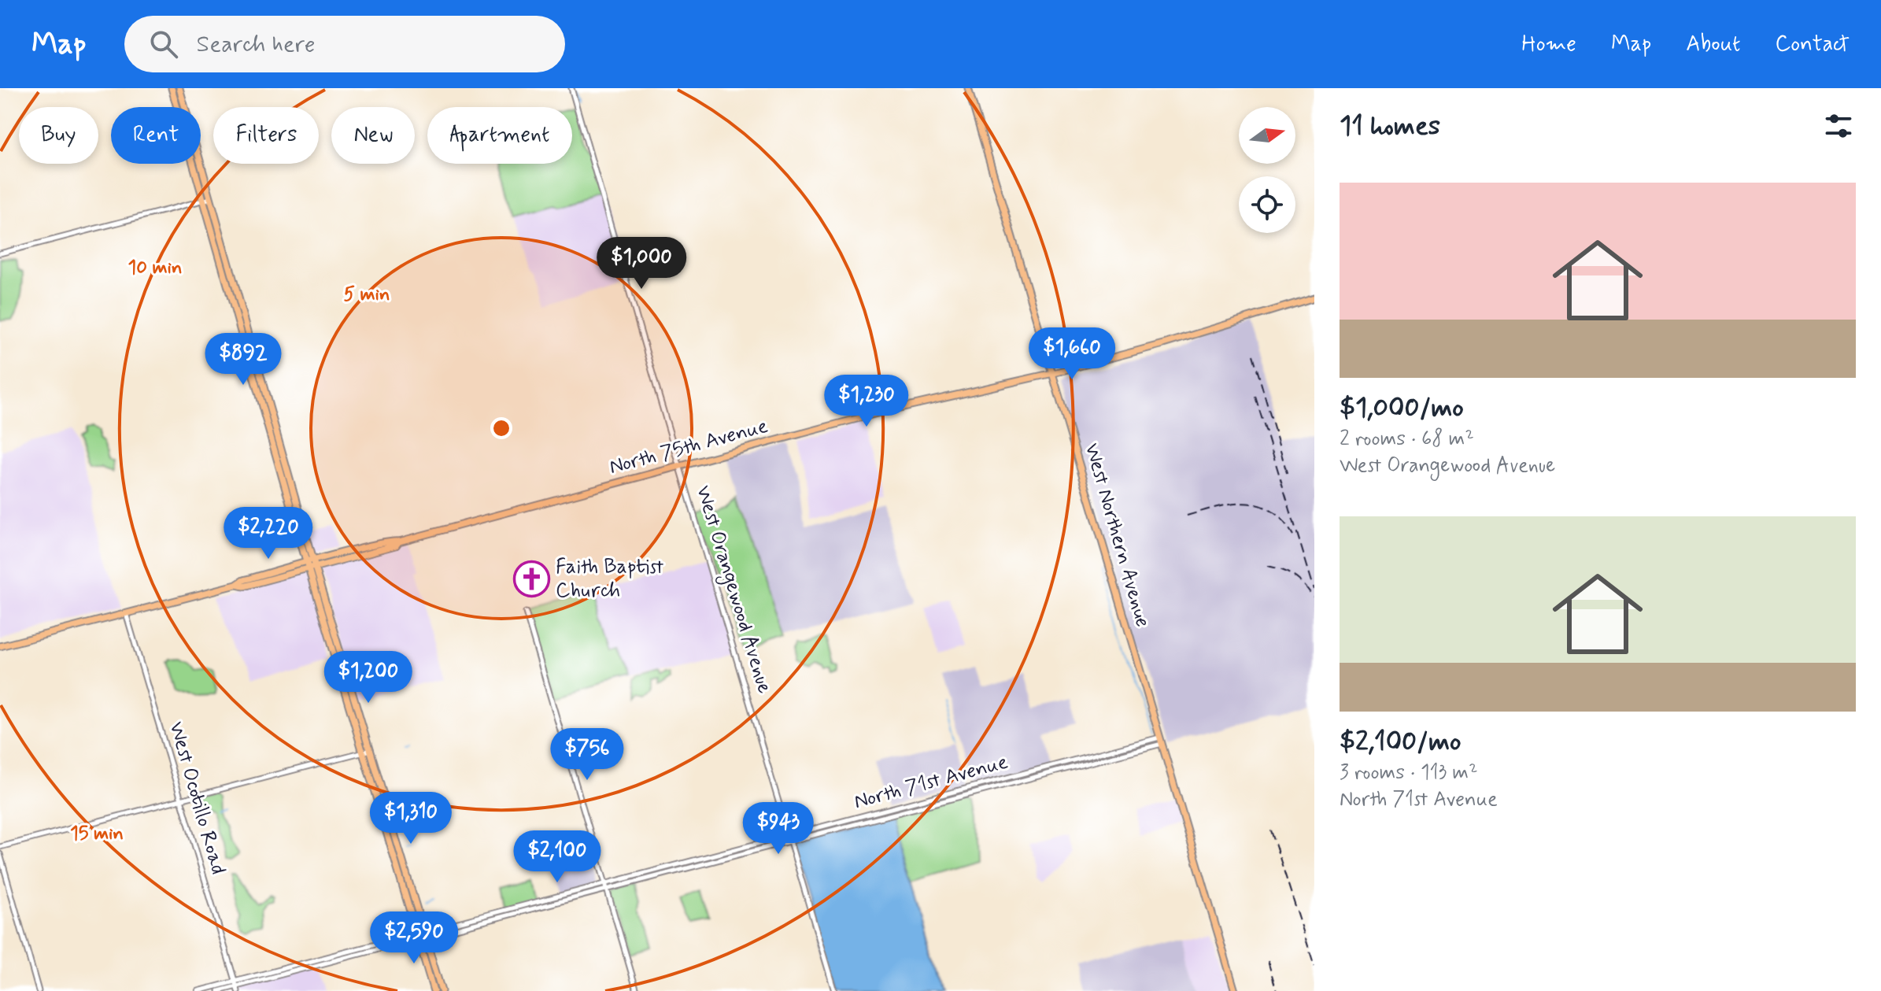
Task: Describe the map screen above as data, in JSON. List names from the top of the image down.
{
  "streets": {
    "main road": ["North 75th Avenue", "West Northern Avenue"],
    "street": ["West Orangewood Avenue", "North 71st Avenue", "West Ocotillo Road"]
  },
  "crossings": [
    ["North 75th Avenue", "West Northern Avenue"],
    ["North 75th Avenue", "West Orangewood Avenue"],
    ["North 75th Avenue", "West Ocotillo Road"],
    ["West Northern Avenue", "North 71st Avenue"],
    ["West Orangewood Avenue", "North 71st Avenue"],
    ["North 71st Avenue", "West Ocotillo Road"]
  ],
  "places": {
    "church": ["Faith Baptist Church"]
  },
  "north": "right",
  "page": {
    "header": "Map",
    "search": "Search here",
    "nav": [
      "Home",
      "Map",
      "About",
      "Contact"
    ],
    "heading": "11 homes",
    "chip": [
      "Buy",
      "Rent",
      "Filters",
      "New",
      "Apartment"
    ],
    "list": [
      {
        "name": "$1,000/mo",
        "note": "2 rooms · 68 m² · West Orangewood Avenue"
      },
      {
        "name": "$2,100/mo",
        "note": "3 rooms · 113 m² · North 71st Avenue"
      }
    ],
    "price": [
      "$1,000",
      "$1,660",
      "$892",
      "$1,230",
      "$2,220",
      "$1,200",
      "$756",
      "$1,310",
      "$943",
      "$2,100",
      "$2,590"
    ]
  },
  "rings": ["10 min", "5 min", "15 min"]
}
